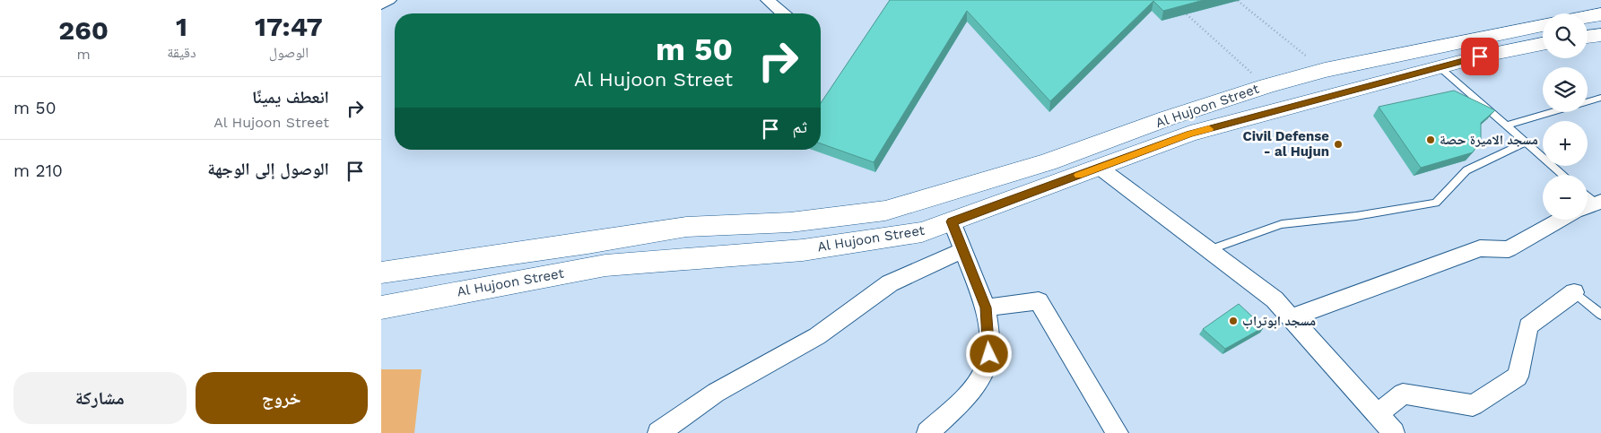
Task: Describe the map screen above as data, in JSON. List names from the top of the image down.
{
  "streets": {
    "main road": ["Al Hujoon Street"]
  },
  "places": ["مسجد الاميرة حصة", "Civil Defense - al Hujun", "مسجد ابوتراب"],
  "page": {
    "eta": [
      "17:47",
      "الوصول",
      "1",
      "دقيقة",
      "260",
      "m"
    ],
    "map_buttons": ["+", "−"],
    "turn": ["50 m", "Al Hujoon Street"],
    "list": [
      {
        "name": "انعطف يمينًا",
        "note": "Al Hujoon Street",
        "value": "50 m"
      },
      {
        "name": "الوصول إلى الوجهة",
        "value": "210 m"
      }
    ],
    "then": "ثم",
    "buttons": ["خروج", "مشاركة"]
  }
}
